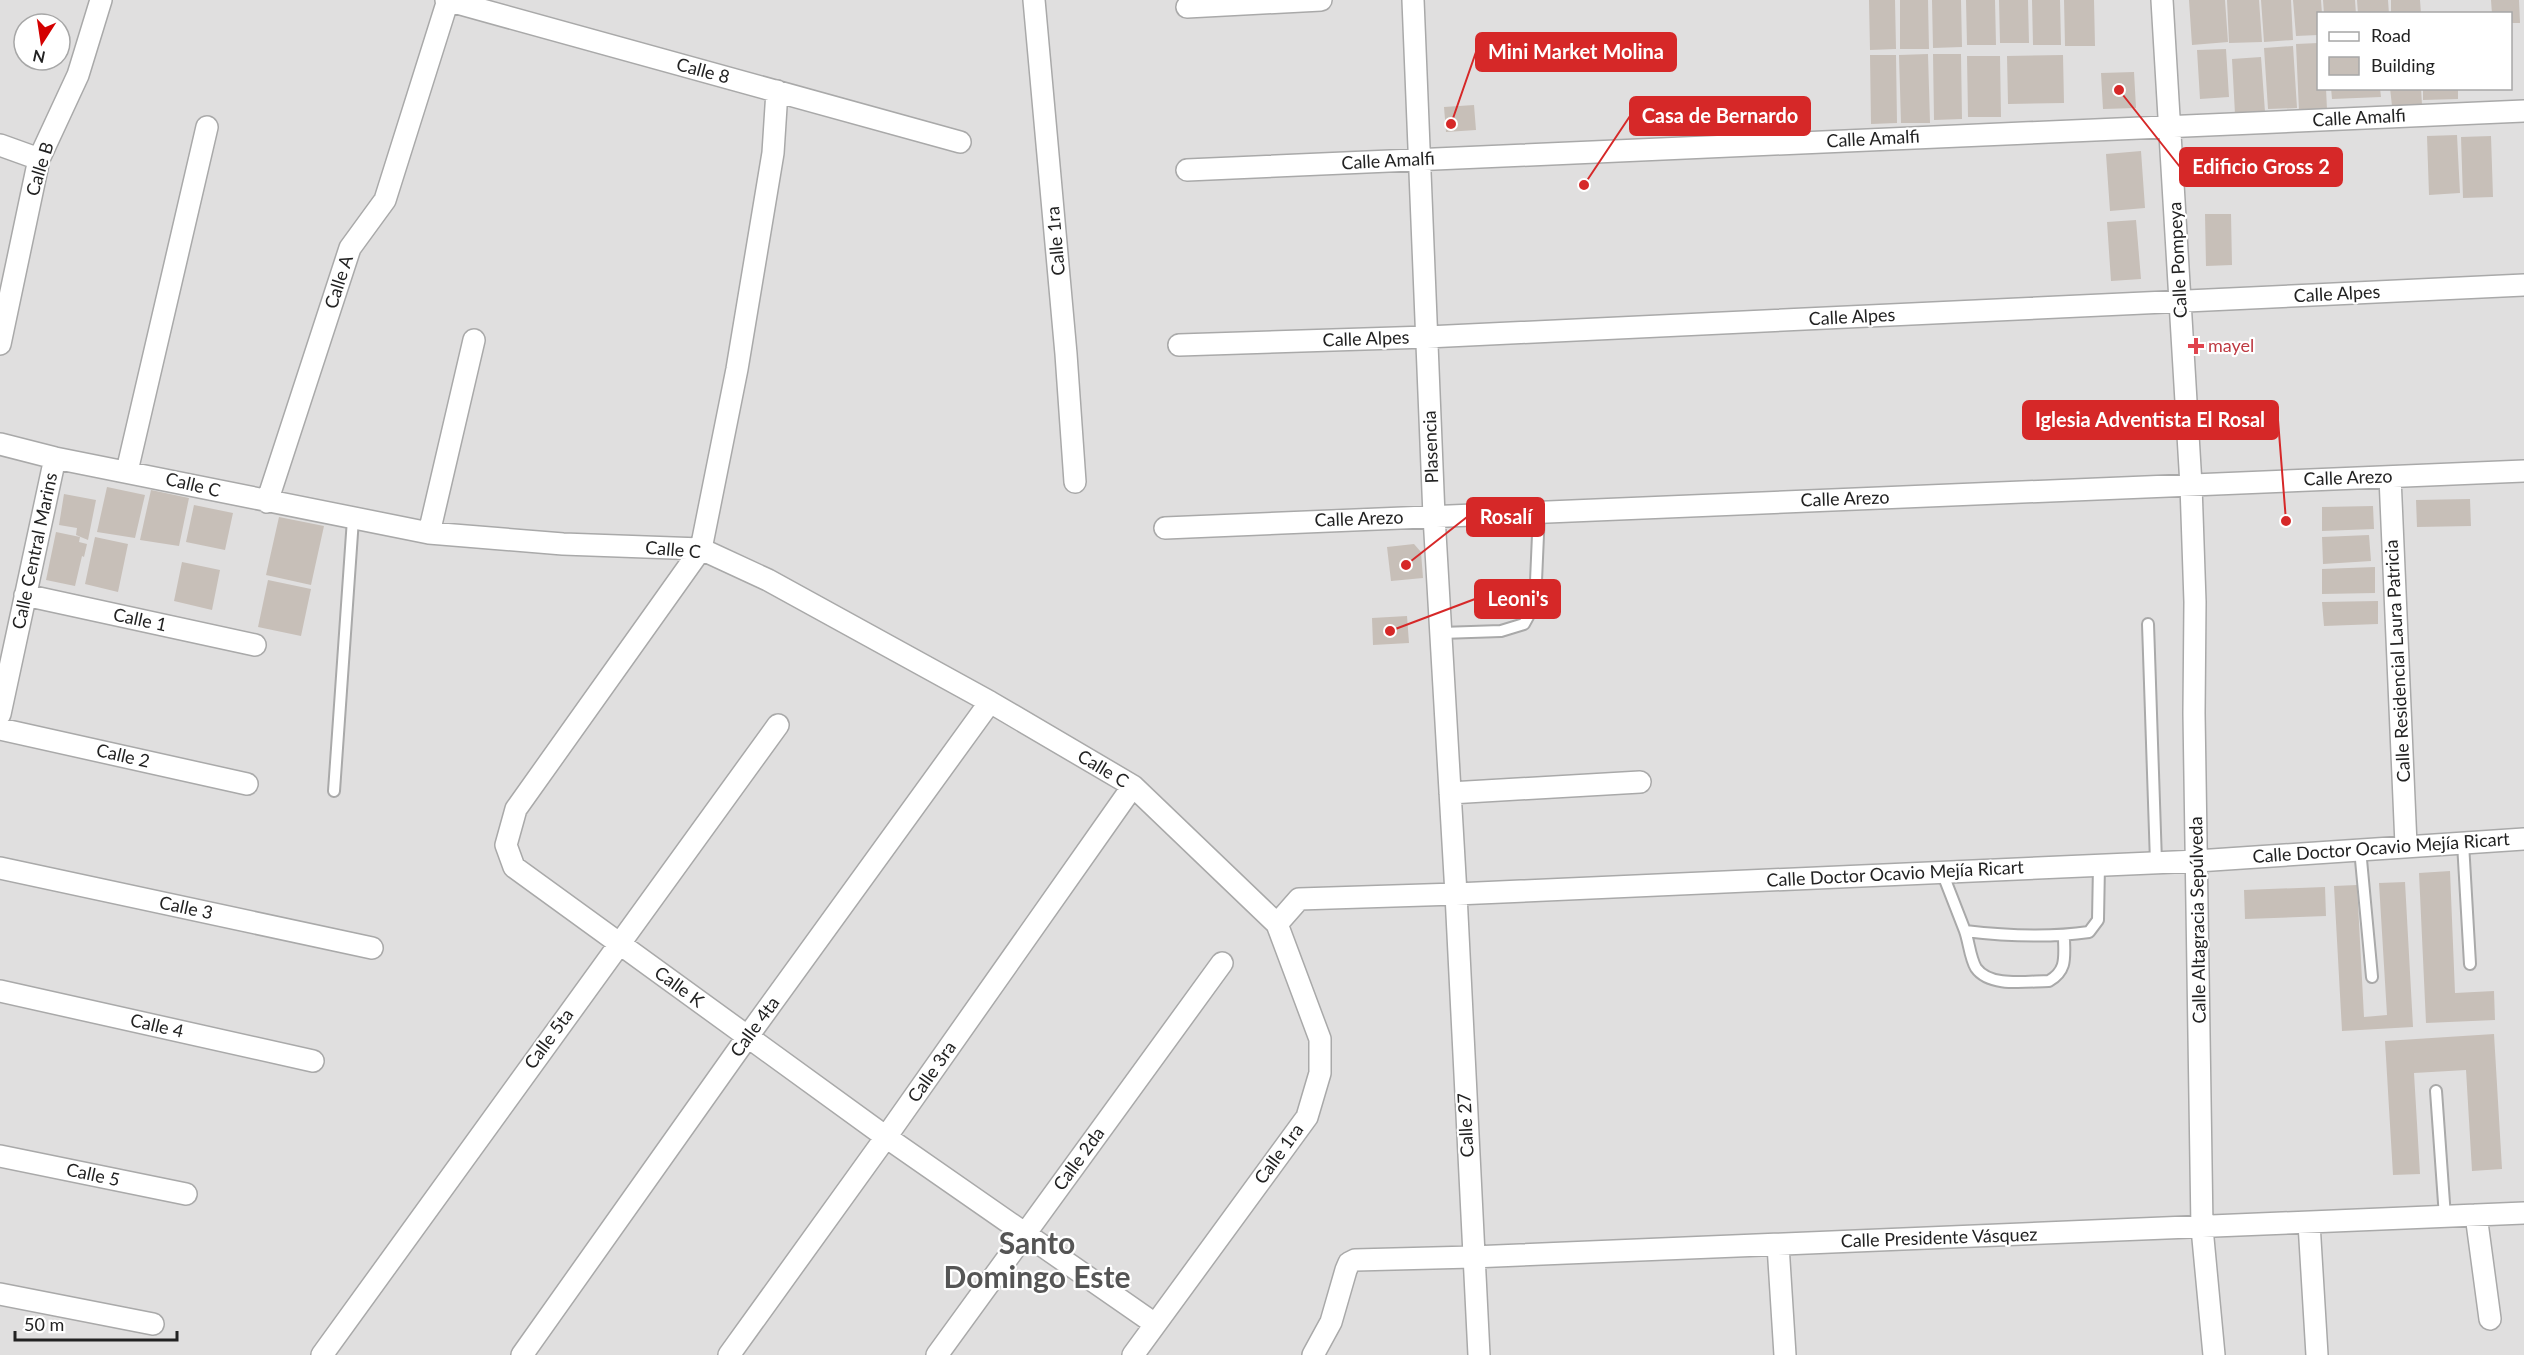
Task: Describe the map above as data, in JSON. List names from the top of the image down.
{
  "streets": {
    "street": [
      "Calle 8",
      "Calle Amalfi",
      "Calle B",
      "Calle 1ra",
      "Calle Pompeya",
      "Calle A",
      "Calle Alpes",
      "Plasencia",
      "Calle Arezo",
      "Calle C",
      "Calle Central Marins",
      "Calle 1",
      "Calle Residencial Laura Patricia",
      "Calle 2",
      "Calle Doctor Ocavio Mejía Ricart",
      "Calle 3",
      "Calle Altagracia Sepúlveda",
      "Calle K",
      "Calle 4",
      "Calle 4ta",
      "Calle 5ta",
      "Calle 3ra",
      "Calle 27",
      "Calle 2da",
      "Calle 5",
      "Calle Presidente Vásquez"
    ]
  },
  "crossings": [
    ["Calle 8", "Calle A"],
    ["Calle Amalfi", "Calle Pompeya"],
    ["Calle Amalfi", "Plasencia"],
    ["Calle 1ra", "Calle C"],
    ["Calle 1ra", "Calle Doctor Ocavio Mejía Ricart"],
    ["Calle 1ra", "Calle K"],
    ["Calle Pompeya", "Calle Alpes"],
    ["Calle Pompeya", "Calle Arezo"],
    ["Calle Pompeya", "Calle Altagracia Sepúlveda"],
    ["Calle A", "Calle C"],
    ["Calle Alpes", "Plasencia"],
    ["Plasencia", "Calle Arezo"],
    ["Plasencia", "Calle Doctor Ocavio Mejía Ricart"],
    ["Plasencia", "Calle 27"],
    ["Calle Arezo", "Calle Residencial Laura Patricia"],
    ["Calle Arezo", "Calle Altagracia Sepúlveda"],
    ["Calle C", "Calle Central Marins"],
    ["Calle C", "Calle Doctor Ocavio Mejía Ricart"],
    ["Calle C", "Calle K"],
    ["Calle C", "Calle 4ta"],
    ["Calle C", "Calle 3ra"],
    ["Calle Central Marins", "Calle 1"],
    ["Calle Residencial Laura Patricia", "Calle Doctor Ocavio Mejía Ricart"],
    ["Calle Doctor Ocavio Mejía Ricart", "Calle Altagracia Sepúlveda"],
    ["Calle Doctor Ocavio Mejía Ricart", "Calle 27"],
    ["Calle Altagracia Sepúlveda", "Calle Presidente Vásquez"],
    ["Calle K", "Calle 4ta"],
    ["Calle K", "Calle 5ta"],
    ["Calle K", "Calle 3ra"],
    ["Calle K", "Calle 2da"],
    ["Calle 27", "Calle Presidente Vásquez"]
  ],
  "districts": ["Santo Domingo Este"],
  "places": {
    "other": [
      "Edificio Gross 2",
      "Mini Market Molina",
      "Casa de Bernardo",
      "Iglesia Adventista El Rosal",
      "Rosalí",
      "Leoni's"
    ],
    "health": ["mayel"]
  },
  "legend": ["Road", "Building"],
  "scale_bar": "50 m",
  "north": "bottom"
}
